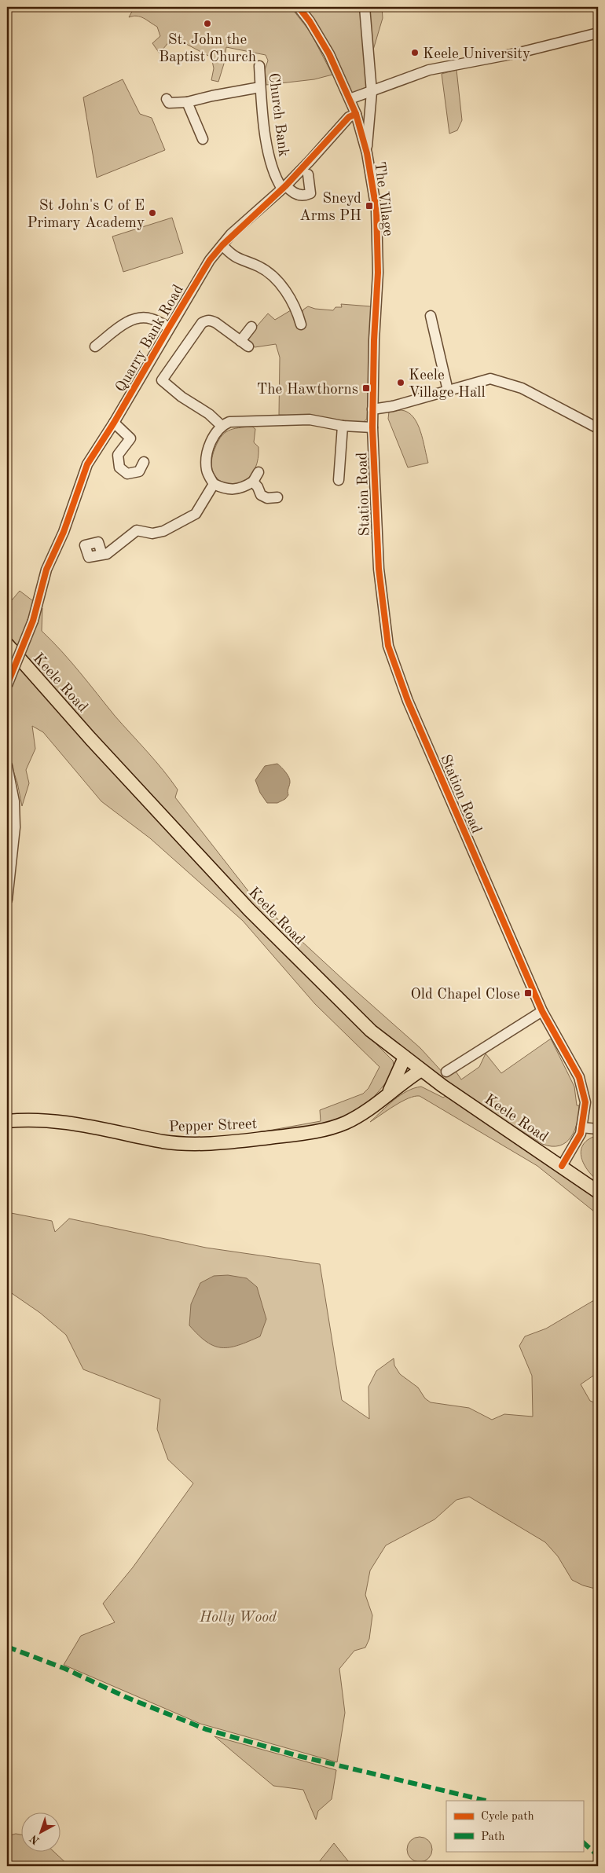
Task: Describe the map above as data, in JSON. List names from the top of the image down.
{
  "streets": {
    "main road": ["Keele Road", "Pepper Street"],
    "street": [
      "Church Bank",
      "The Village",
      "Quarry Bank Road",
      "Station Road"
    ]
  },
  "crossings": [
    ["Church Bank", "Quarry Bank Road"],
    ["The Village", "Quarry Bank Road"],
    ["The Village", "Station Road"],
    ["Station Road", "Keele Road"],
    ["Keele Road", "Pepper Street"]
  ],
  "parks": ["Holly Wood"],
  "places": {
    "other": [
      "St. John the Baptist Church",
      "Keele University",
      "St John's C of E Primary Academy",
      "Keele Village Hall"
    ],
    "transit": ["Sneyd Arms PH", "The Hawthorns", "Old Chapel Close"]
  },
  "legend": ["Cycle path", "Path"],
  "north": "bottom left"
}
